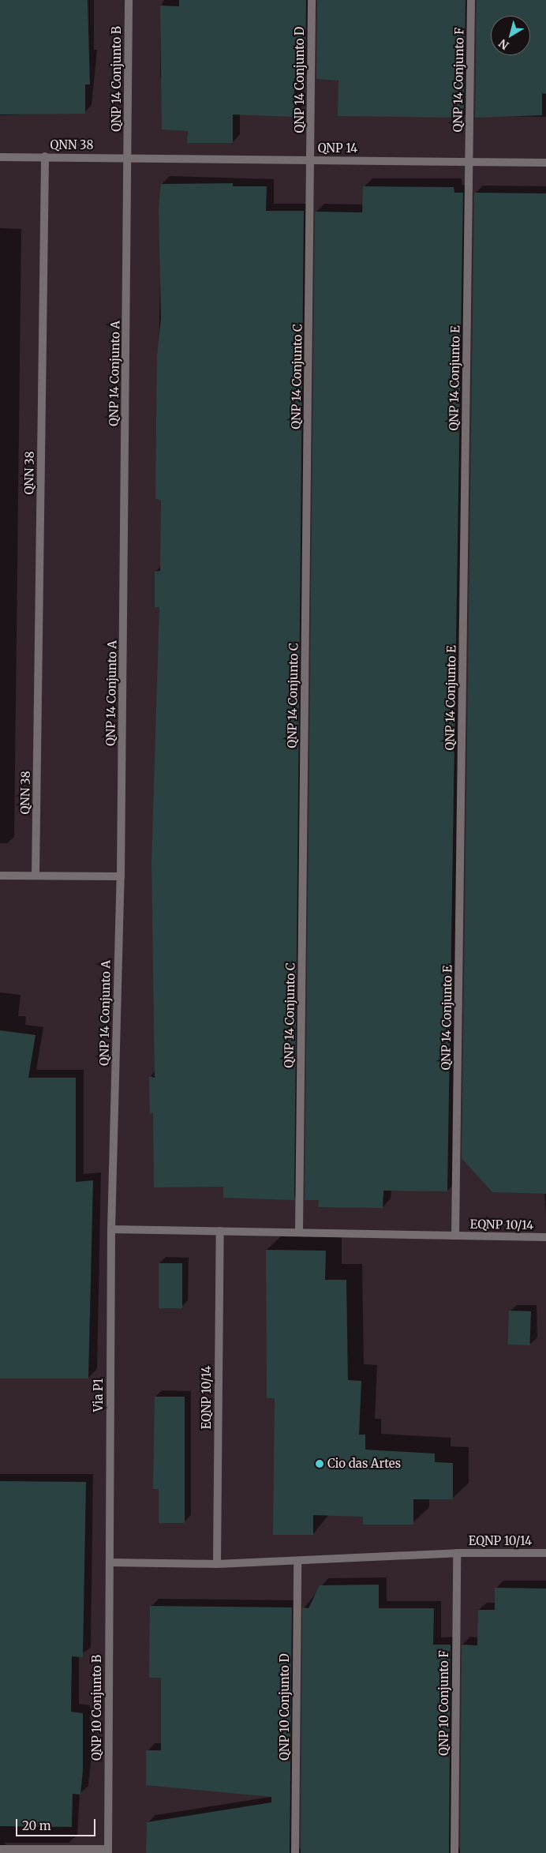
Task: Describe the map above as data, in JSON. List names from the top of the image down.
{
  "streets": {
    "street": [
      "QNP 14 Conjunto B",
      "QNP 14 Conjunto D",
      "QNP 14 Conjunto F",
      "QNN 38",
      "QNP 14",
      "QNP 14 Conjunto A",
      "QNP 14 Conjunto C",
      "QNP 14 Conjunto E",
      "EQNP 10/14",
      "Via P1",
      "QNP 10 Conjunto F",
      "QNP 10 Conjunto D",
      "QNP 10 Conjunto B"
    ]
  },
  "crossings": [
    ["QNP 14 Conjunto B", "QNN 38"],
    ["QNP 14 Conjunto B", "QNP 14"],
    ["QNP 14 Conjunto B", "QNP 14 Conjunto A"],
    ["QNP 14 Conjunto D", "QNP 14"],
    ["QNP 14 Conjunto D", "QNP 14 Conjunto C"],
    ["QNP 14 Conjunto F", "QNP 14"],
    ["QNP 14 Conjunto F", "QNP 14 Conjunto E"],
    ["QNN 38", "QNP 14"],
    ["QNN 38", "QNP 14 Conjunto A"],
    ["QNP 14", "QNP 14 Conjunto A"],
    ["QNP 14", "QNP 14 Conjunto C"],
    ["QNP 14", "QNP 14 Conjunto E"],
    ["QNP 14 Conjunto A", "EQNP 10/14"],
    ["QNP 14 Conjunto A", "Via P1"],
    ["QNP 14 Conjunto C", "EQNP 10/14"],
    ["QNP 14 Conjunto E", "EQNP 10/14"],
    ["EQNP 10/14", "Via P1"],
    ["EQNP 10/14", "QNP 10 Conjunto F"],
    ["EQNP 10/14", "QNP 10 Conjunto D"],
    ["EQNP 10/14", "QNP 10 Conjunto B"],
    ["Via P1", "QNP 10 Conjunto B"]
  ],
  "places": ["Cio das Artes"],
  "scale_bar": "20 m",
  "north": "bottom left"
}
